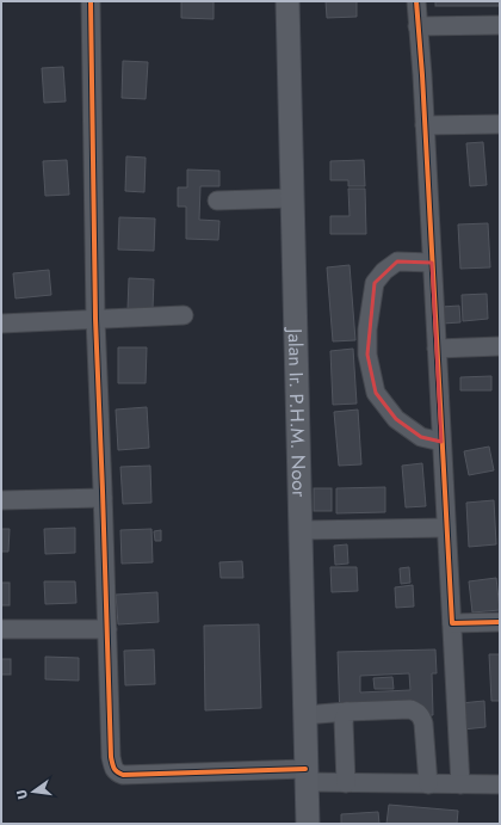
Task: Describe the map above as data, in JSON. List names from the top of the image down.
{
  "streets": {
    "main road": ["Jalan Ir. P.H.M. Noor"]
  },
  "north": "left"
}
